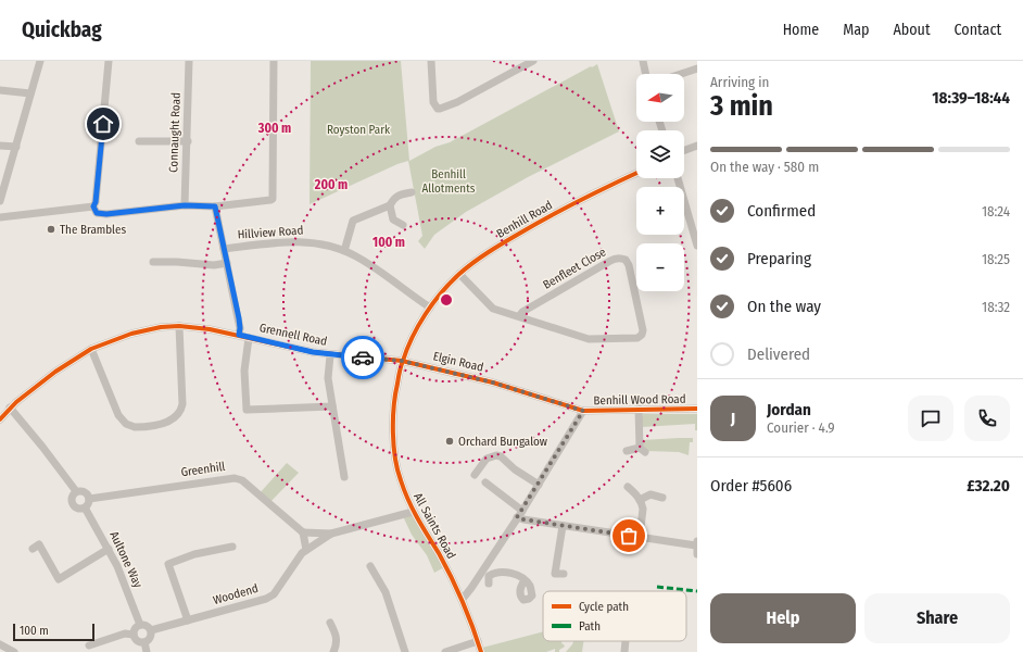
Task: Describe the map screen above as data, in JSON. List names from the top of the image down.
{
  "streets": {
    "street": [
      "Connaught Road",
      "Benhill Road",
      "Hillview Road",
      "Benfleet Close",
      "Grennell Road",
      "Elgin Road",
      "Benhill Wood Road",
      "Greenhill",
      "All Saints Road",
      "Aultone Way",
      "Woodend"
    ]
  },
  "crossings": [
    ["Benhill Road", "Hillview Road"],
    ["Benhill Road", "Benfleet Close"],
    ["Benhill Road", "All Saints Road"],
    ["Hillview Road", "All Saints Road"],
    ["Grennell Road", "Elgin Road"],
    ["Grennell Road", "All Saints Road"],
    ["Elgin Road", "Benhill Wood Road"],
    ["Elgin Road", "All Saints Road"],
    ["Benhill Wood Road", "All Saints Road"],
    ["Greenhill", "Aultone Way"],
    ["Greenhill", "Woodend"],
    ["All Saints Road", "Woodend"],
    ["Aultone Way", "Woodend"]
  ],
  "parks": ["Royston Park", "Benhill Allotments"],
  "places": ["The Brambles", "Orchard Bungalow"],
  "legend": ["Cycle path", "Path"],
  "scale_bar": "100 m",
  "north": "left",
  "page": {
    "header": "Quickbag",
    "nav": [
      "Home",
      "Map",
      "About",
      "Contact"
    ],
    "heading": ["3 min", "Arriving in", "18:39–18:44"],
    "panel": [
      "Jordan",
      "Courier · 4.9",
      "Order #5606",
      "£32.20"
    ],
    "map_buttons": ["+", "−"],
    "bar": "On the way · 580 m",
    "list": [
      ["Confirmed", "18:24"],
      ["Preparing", "18:25"],
      ["On the way", "18:32"],
      "Delivered"
    ],
    "round": "J",
    "buttons": ["Help", "Share"],
    "scale": "100 m"
  },
  "rings": ["300 m", "200 m", "100 m"]
}
